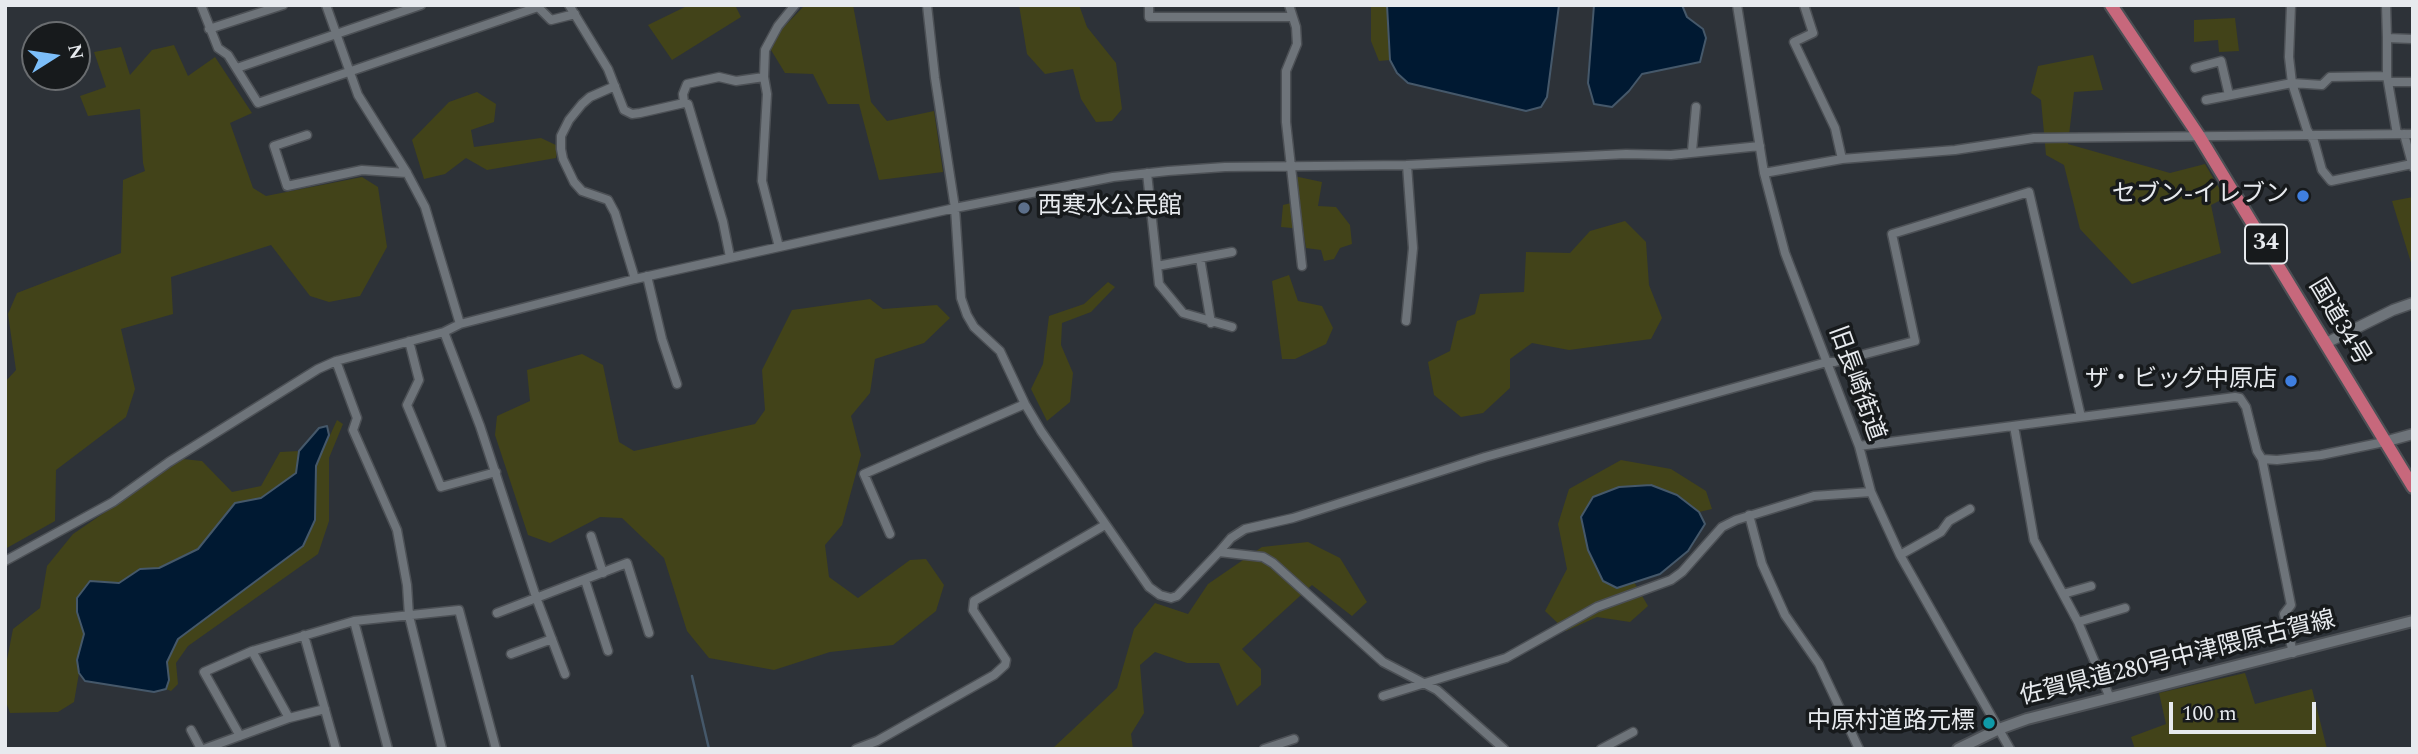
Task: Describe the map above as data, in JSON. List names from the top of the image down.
{
  "streets": {
    "highway": ["34", "国道34号"],
    "main road": ["佐賀県道280号中津隈原古賀線"],
    "street": ["旧長崎街道"]
  },
  "crossings": [
    ["旧長崎街道", "佐賀県道280号中津隈原古賀線"]
  ],
  "places": [
    "セブン-イレブン",
    "西寒水公民館",
    "ザ・ビッグ中原店",
    "中原村道路元標"
  ],
  "scale_bar": "100 m",
  "north": "right"
}
